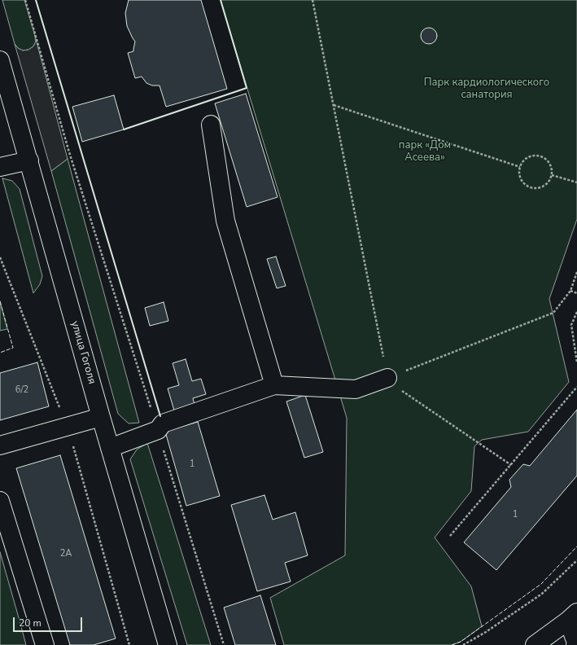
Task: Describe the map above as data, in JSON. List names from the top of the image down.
{
  "streets": {
    "street": ["улица Гоголя"]
  },
  "parks": ["Парк кардиологического санатория", "парк «Дом Асеева»"],
  "house_numbers": [
    "6/2",
    "1",
    "1",
    "2А"
  ],
  "scale_bar": "20 m"
}
